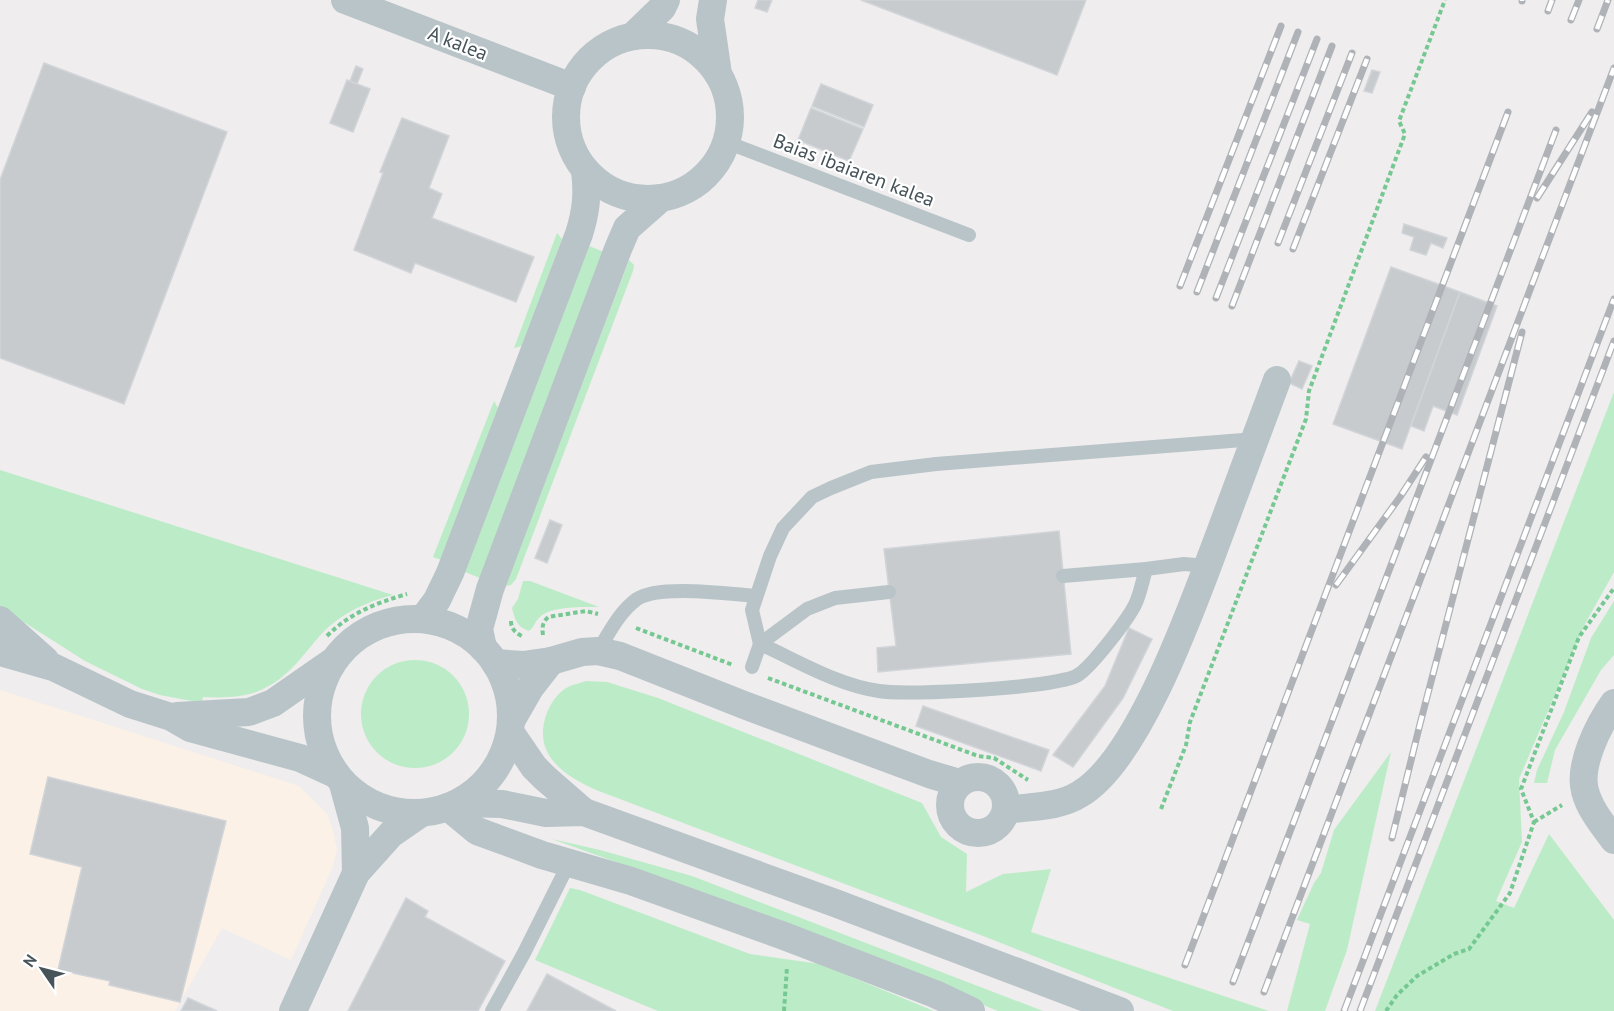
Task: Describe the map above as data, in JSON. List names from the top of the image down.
{
  "streets": {
    "street": ["A kalea"],
    "lane": ["Baias ibaiaren kalea"]
  },
  "crossings": [
    ["A kalea", "Baias ibaiaren kalea"]
  ],
  "north": "top left"
}
